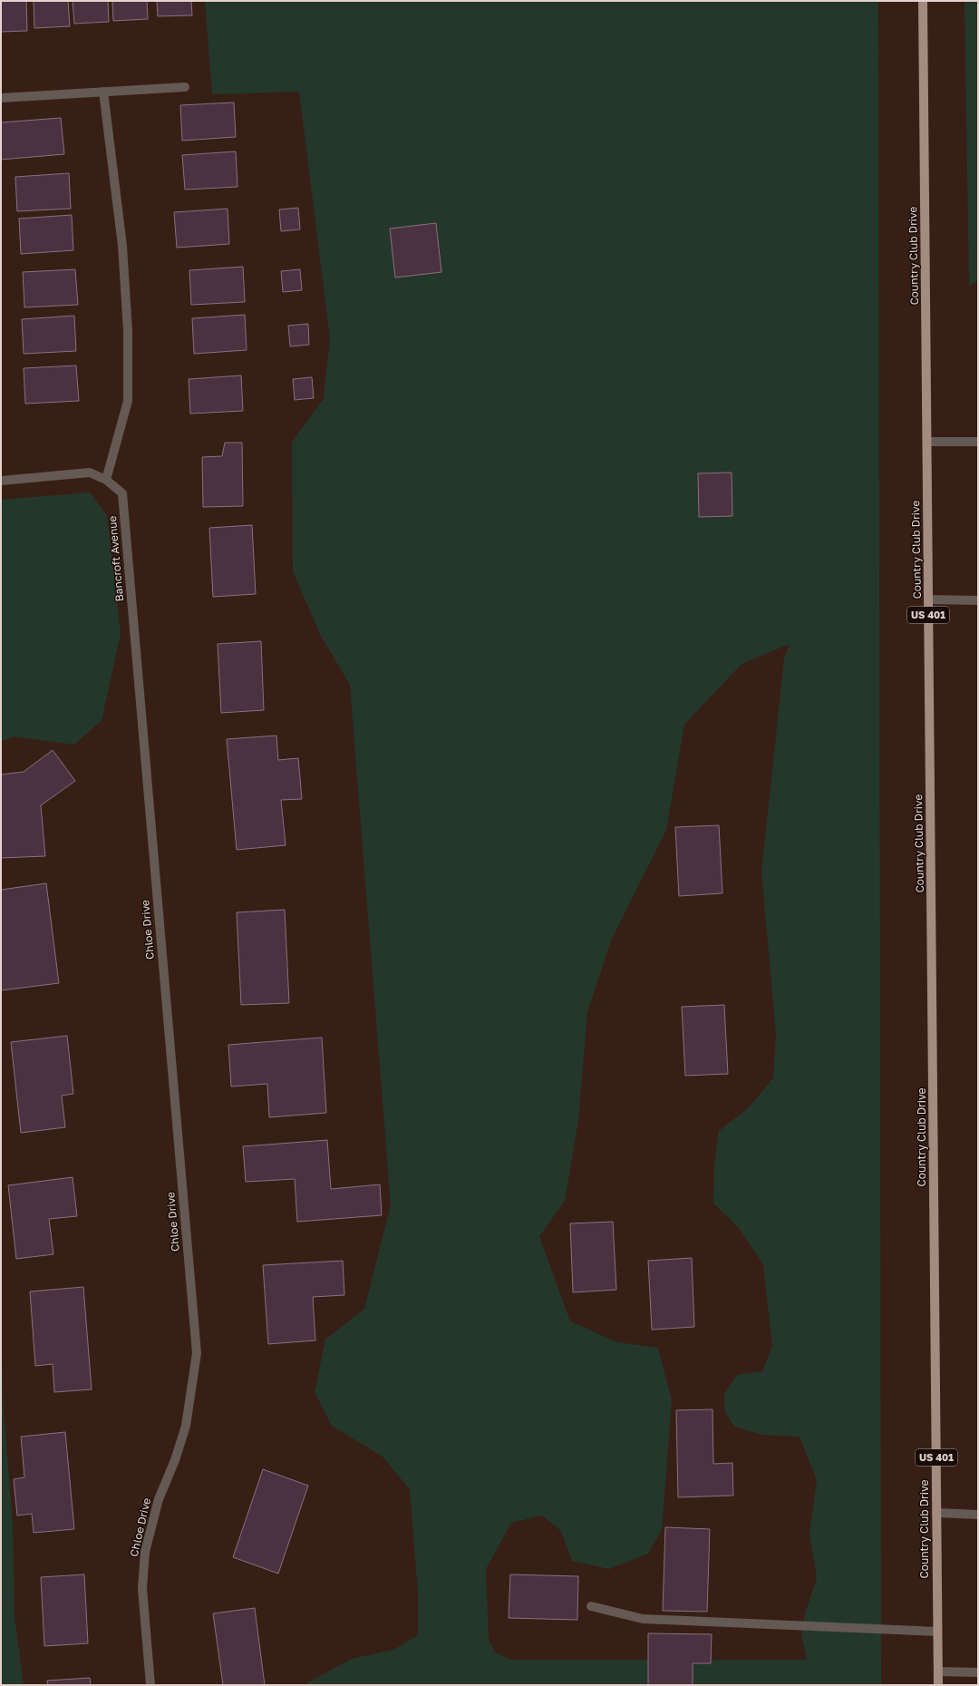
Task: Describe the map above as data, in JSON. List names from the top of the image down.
{
  "streets": {
    "main road": ["Country Club Drive", "US 401"],
    "street": ["Bancroft Avenue", "Chloe Drive"]
  },
  "crossings": [
    ["Bancroft Avenue", "Chloe Drive"]
  ]
}
